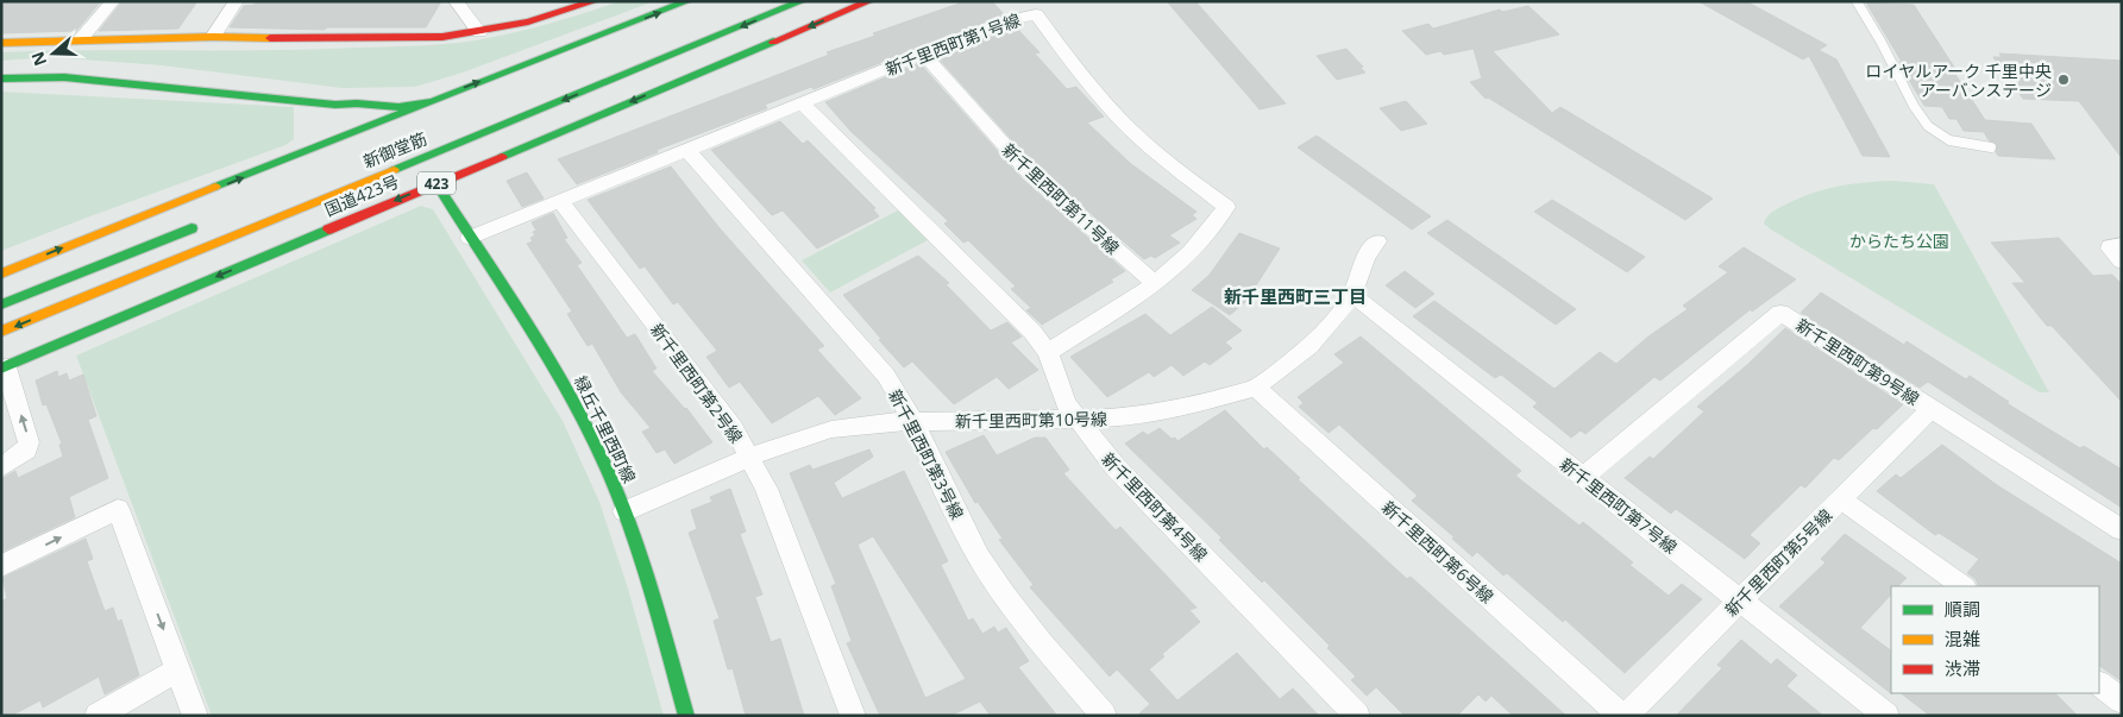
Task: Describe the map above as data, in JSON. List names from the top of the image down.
{
  "streets": {
    "main road": [
      "新御堂筋",
      "423",
      "国道423号",
      "緑丘千里西町線"
    ],
    "street": [
      "新千里西町第1号線",
      "新千里西町第11号線",
      "新千里西町第9号線",
      "新千里西町第2号線",
      "新千里西町第10号線",
      "新千里西町第3号線",
      "新千里西町第7号線",
      "新千里西町第4号線",
      "新千里西町第6号線",
      "新千里西町第5号線"
    ]
  },
  "crossings": [
    ["新千里西町第1号線", "新千里西町第11号線"],
    ["新千里西町第1号線", "新千里西町第2号線"],
    ["新千里西町第1号線", "緑丘千里西町線"],
    ["新千里西町第1号線", "新千里西町第3号線"],
    ["新千里西町第1号線", "新千里西町第4号線"],
    ["国道423号", "緑丘千里西町線"],
    ["新千里西町第9号線", "新千里西町第7号線"],
    ["新千里西町第9号線", "新千里西町第5号線"],
    ["新千里西町第2号線", "新千里西町第10号線"],
    ["新千里西町第10号線", "緑丘千里西町線"],
    ["新千里西町第10号線", "新千里西町第3号線"],
    ["新千里西町第10号線", "新千里西町第7号線"],
    ["新千里西町第10号線", "新千里西町第4号線"],
    ["新千里西町第10号線", "新千里西町第6号線"],
    ["新千里西町第7号線", "新千里西町第5号線"]
  ],
  "districts": ["新千里西町三丁目"],
  "parks": ["からたち公園"],
  "places": ["ロイヤルアーク 千里中央 アーバンステージ"],
  "legend": ["順調", "混雑", "渋滞"],
  "north": "left"
}
